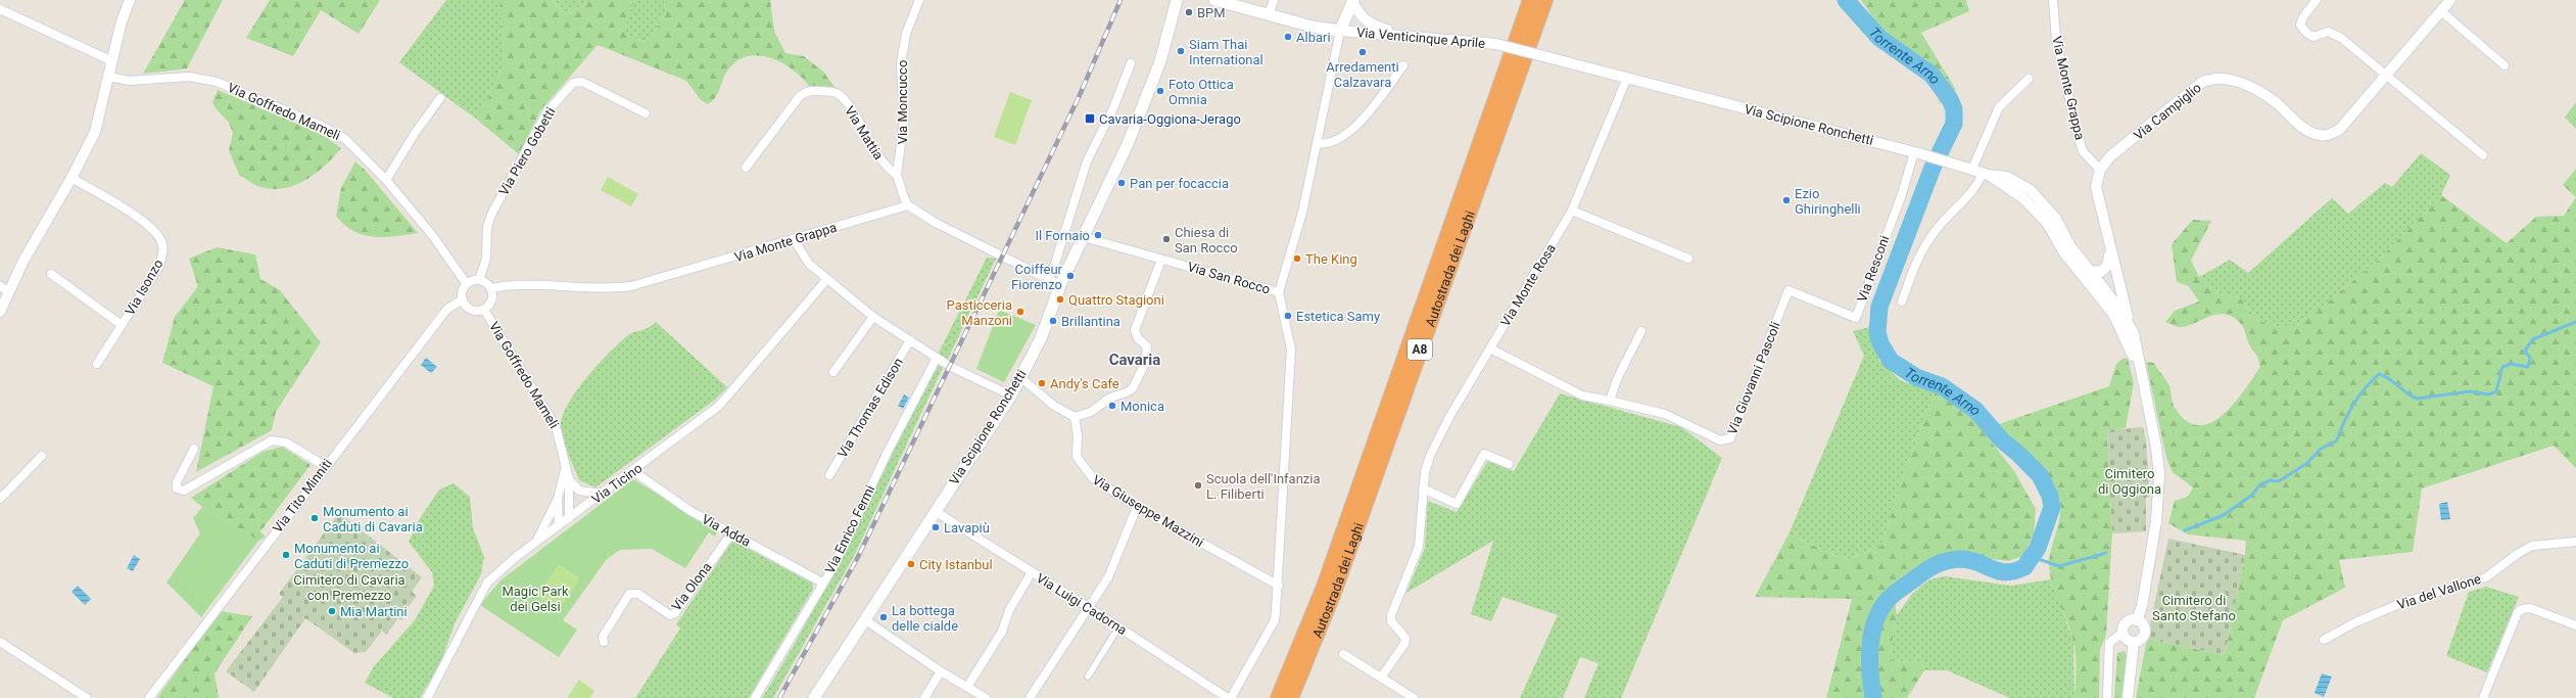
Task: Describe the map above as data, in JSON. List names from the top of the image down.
{
  "streets": {
    "highway": ["Autostrada dei Laghi", "A8"],
    "main road": ["Via Venticinque Aprile", "Via Scipione Ronchetti"],
    "street": [
      "Via Monte Grappa",
      "Via Moncucco",
      "Via Goffredo Mameli",
      "Via Campiglio",
      "Via Mattia",
      "Via Piero Gobetti",
      "Via Resconi",
      "Via San Rocco",
      "Via Monte Rosa",
      "Via Isonzo",
      "Via Giovanni Pascoli",
      "Via Thomas Edison",
      "Via Ticino",
      "Via Tito Minniti",
      "Via Giuseppe Mazzini",
      "Via Enrico Fermi",
      "Via Adda",
      "Via Olona",
      "Via del Vallone",
      "Via Luigi Cadorna"
    ]
  },
  "crossings": [
    ["Via Venticinque Aprile", "Via Scipione Ronchetti"],
    ["Via Venticinque Aprile", "Via Monte Rosa"],
    ["Via Monte Grappa", "Via Goffredo Mameli"],
    ["Via Monte Grappa", "Via Campiglio"],
    ["Via Monte Grappa", "Via Piero Gobetti"],
    ["Via Monte Grappa", "Via Tito Minniti"],
    ["Via Moncucco", "Via Mattia"],
    ["Via Goffredo Mameli", "Via Piero Gobetti"],
    ["Via Goffredo Mameli", "Via Ticino"],
    ["Via Goffredo Mameli", "Via Tito Minniti"],
    ["Via Scipione Ronchetti", "Via Resconi"],
    ["Via Scipione Ronchetti", "Via San Rocco"],
    ["Via Scipione Ronchetti", "Via Monte Rosa"],
    ["Via Scipione Ronchetti", "Via Luigi Cadorna"],
    ["Via Piero Gobetti", "Via Tito Minniti"],
    ["Via Resconi", "Via Giovanni Pascoli"],
    ["Via Monte Rosa", "Via Giovanni Pascoli"],
    ["Via Ticino", "Via Adda"],
    ["Via Enrico Fermi", "Via Adda"],
    ["Via Adda", "Via Olona"]
  ],
  "districts": ["Cavaria"],
  "water": ["Torrente Arno"],
  "parks": [
    "Cimitero di Oggiona",
    "Cimitero di Cavaria con Premezzo",
    "Magic Park dei Gelsi",
    "Cimitero di Santo Stefano"
  ],
  "places": {
    "other": [
      "BPM",
      "Albari",
      "Siam Thai International",
      "Arredamenti Calzavara",
      "Foto Ottica Omnia",
      "Pan per focaccia",
      "Ezio Ghiringhelli",
      "Il Fornaio",
      "Chiesa di San Rocco",
      "The King",
      "Coiffeur Fiorenzo",
      "Quattro Stagioni",
      "Pasticceria Manzoni",
      "Estetica Samy",
      "Brillantina",
      "Andy's Cafe",
      "Monica",
      "Scuola dell'Infanzia L. Filiberti",
      "Monumento ai Caduti di Cavaria",
      "Lavapiù",
      "Monumento ai Caduti di Premezzo",
      "City Istanbul",
      "Mia Martini",
      "La bottega delle cialde"
    ],
    "transit": ["Cavaria-Oggiona-Jerago"]
  }
}
